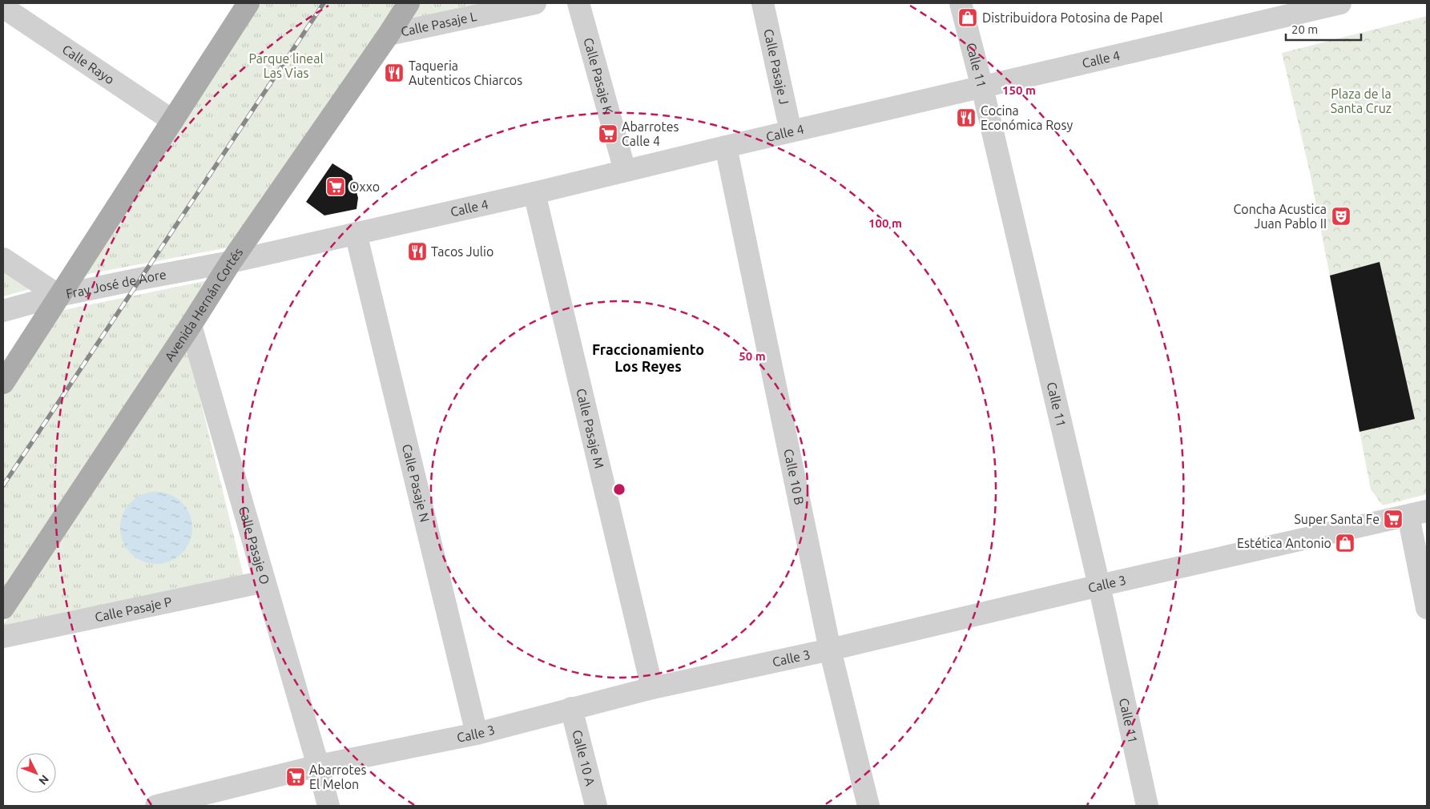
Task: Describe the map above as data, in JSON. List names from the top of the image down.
{
  "streets": {
    "main road": ["Avenida Hernán Cortés"],
    "street": [
      "Calle Pasaje L",
      "Calle 4",
      "Calle Rayo",
      "Calle 11",
      "Calle Pasaje J",
      "Calle Pasaje K",
      "Fray José de Aore",
      "Calle Pasaje M",
      "Calle 10 B",
      "Calle Pasaje N",
      "Calle Pasaje O",
      "Calle 3",
      "Calle Pasaje P",
      "Calle 10 A"
    ]
  },
  "crossings": [
    ["Calle Pasaje L", "Avenida Hernán Cortés"],
    ["Calle 4", "Calle 11"],
    ["Calle 4", "Calle Pasaje J"],
    ["Calle 4", "Calle Pasaje K"],
    ["Calle 4", "Fray José de Aore"],
    ["Calle 4", "Avenida Hernán Cortés"],
    ["Calle 4", "Calle Pasaje M"],
    ["Calle 4", "Calle 10 B"],
    ["Calle 4", "Calle Pasaje N"],
    ["Calle 11", "Calle 3"],
    ["Fray José de Aore", "Avenida Hernán Cortés"],
    ["Avenida Hernán Cortés", "Calle Pasaje O"],
    ["Calle Pasaje M", "Calle 3"],
    ["Calle 10 B", "Calle 3"],
    ["Calle Pasaje N", "Calle 3"],
    ["Calle Pasaje O", "Calle 3"],
    ["Calle Pasaje O", "Calle Pasaje P"],
    ["Calle 3", "Calle 10 A"]
  ],
  "districts": ["Fraccionamiento Los Reyes"],
  "parks": ["Parque lineal Las Vias", "Plaza de la Santa Cruz"],
  "places": {
    "shop": ["Distribuidora Potosina de Papel", "Estética Antonio"],
    "restaurant": ["Taqueria Autenticos Chiarcos", "Cocina Económica Rosy", "Tacos Julio"],
    "supermarket": [
      "Abarrotes Calle 4",
      "Oxxo",
      "Super Santa Fe",
      "Abarrotes El Melon"
    ],
    "theatre": ["Concha Acustica Juan Pablo II"]
  },
  "scale_bar": "20 m",
  "north": "bottom right",
  "rings": ["150 m", "100 m", "50 m"]
}
